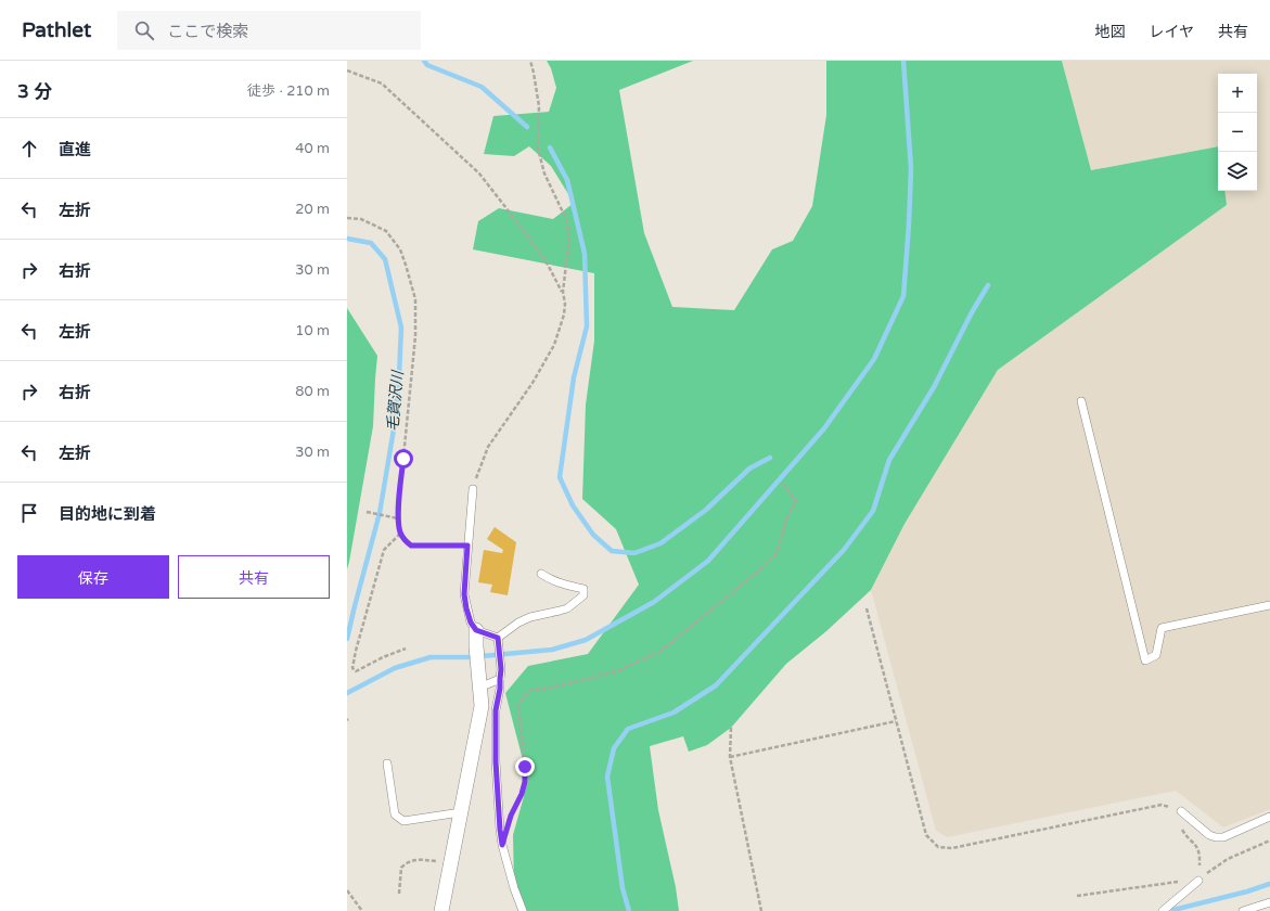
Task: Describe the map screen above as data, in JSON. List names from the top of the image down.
{
  "water": ["毛賀沢川"],
  "page": {
    "header": "Pathlet",
    "search": "ここで検索",
    "nav": ["地図", "レイヤ", "共有"],
    "heading": ["3 分", "徒歩 · 210 m"],
    "map_buttons": ["+", "−"],
    "list": [
      ["直進", "40 m"],
      ["左折", "20 m"],
      ["右折", "30 m"],
      ["左折", "10 m"],
      ["右折", "80 m"],
      ["左折", "30 m"],
      "目的地に到着"
    ],
    "buttons": ["保存", "共有"]
  }
}
